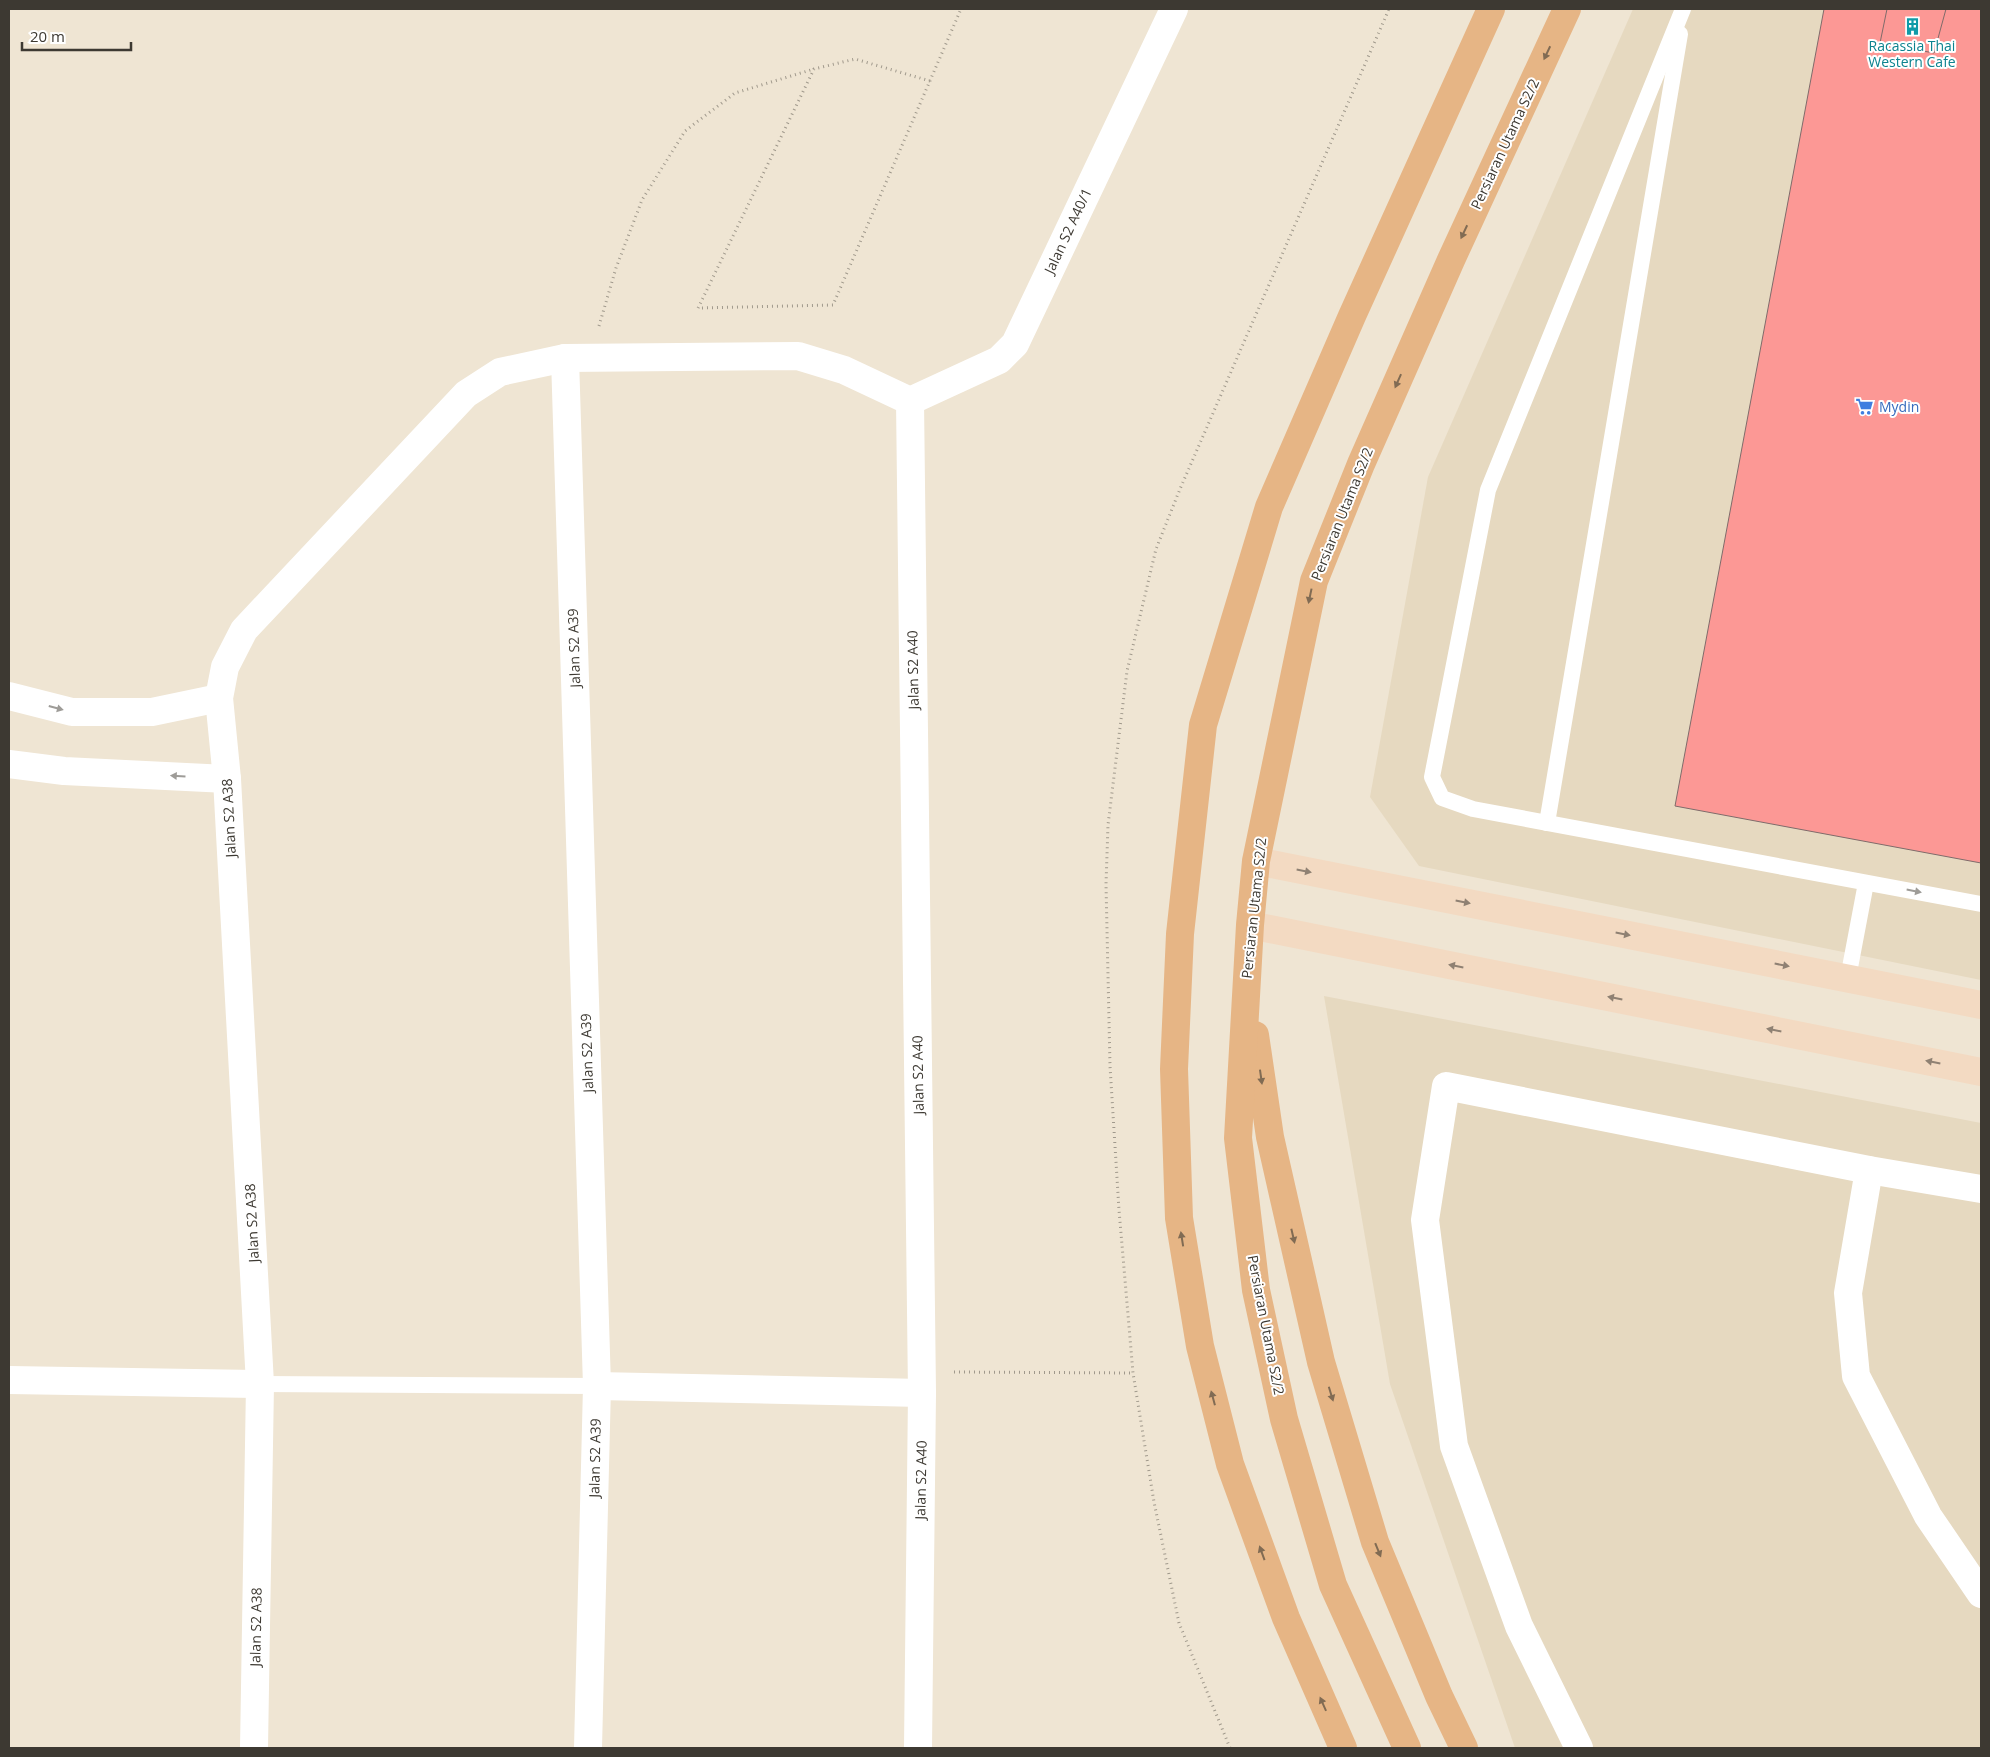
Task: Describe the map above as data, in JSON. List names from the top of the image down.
{
  "streets": {
    "main road": ["Persiaran Utama S2/2"],
    "street": [
      "Jalan S2 A40/1",
      "Jalan S2 A39",
      "Jalan S2 A40",
      "Jalan S2 A38"
    ]
  },
  "crossings": [
    ["Jalan S2 A40/1", "Jalan S2 A40"],
    ["Jalan S2 A40/1", "Jalan S2 A38"],
    ["Jalan S2 A39", "Jalan S2 A38"],
    ["Jalan S2 A40", "Jalan S2 A38"]
  ],
  "places": {
    "building": ["Racassia Thai Western Cafe"],
    "supermarket": ["Mydin"]
  },
  "scale_bar": "20 m"
}
